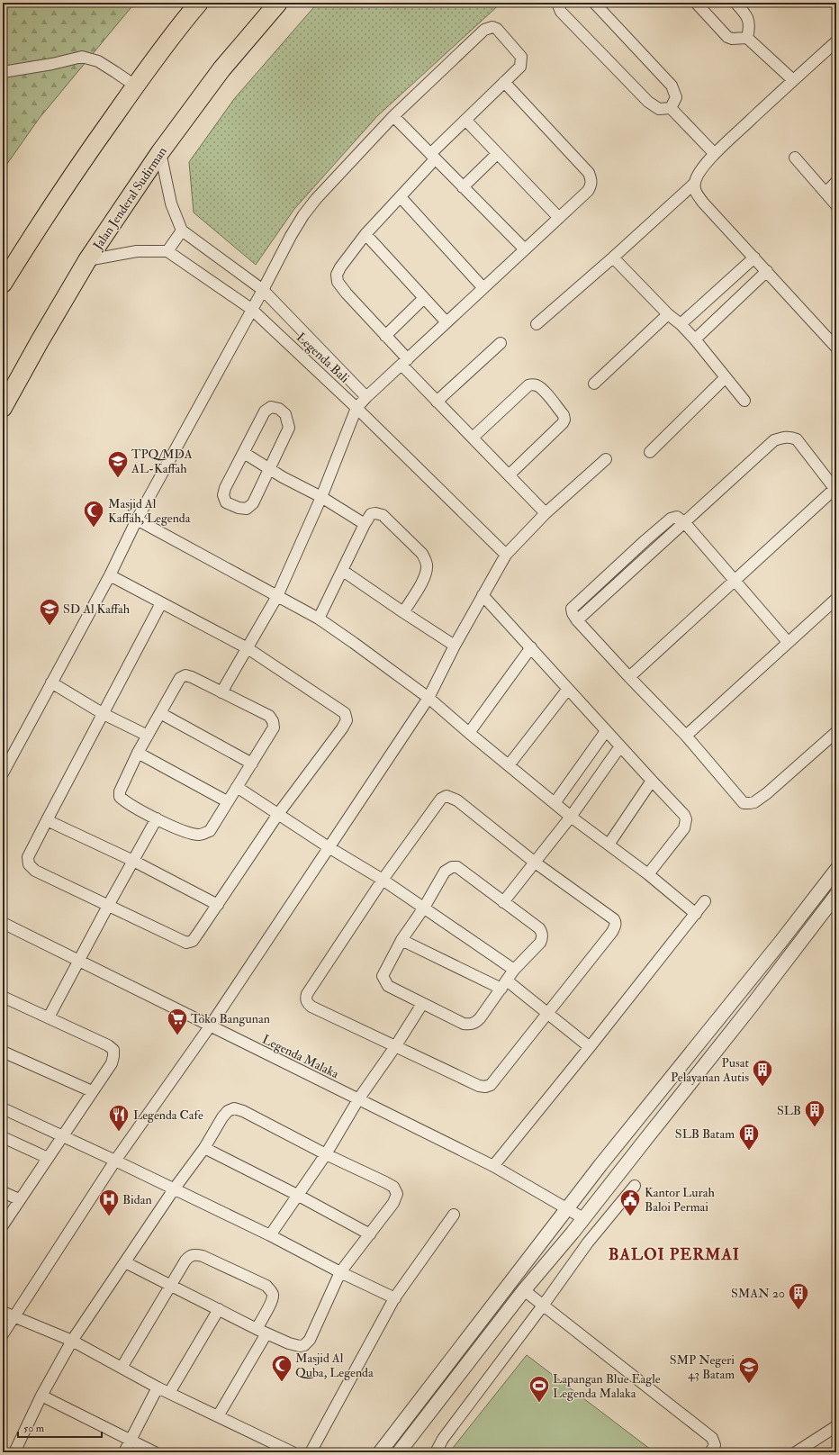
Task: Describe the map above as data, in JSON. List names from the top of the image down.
{
  "streets": {
    "highway": ["Jalan Jenderal Sudirman"],
    "street": ["Legenda Bali", "Legenda Malaka"]
  },
  "districts": ["BALOI PERMAI"],
  "places": {
    "school or university": ["TPQ/MDA AL-Kaffah", "SD Al Kaffah", "SMP Negeri 43 Batam"],
    "mosque": ["Masjid Al Kaffah, Legenda", "Masjid Al Quba, Legenda"],
    "supermarket": ["Toko Bangunan"],
    "building": [
      "Pusat Pelayanan Autis",
      "SLB",
      "SLB Batam",
      "SMAN 20"
    ],
    "restaurant": ["Legenda Cafe"],
    "hospital": ["Bidan"],
    "public building": ["Kantor Lurah Baloi Permai"],
    "sports": ["Lapangan Blue Eagle Legenda Malaka"]
  },
  "scale_bar": "50 m"
}
